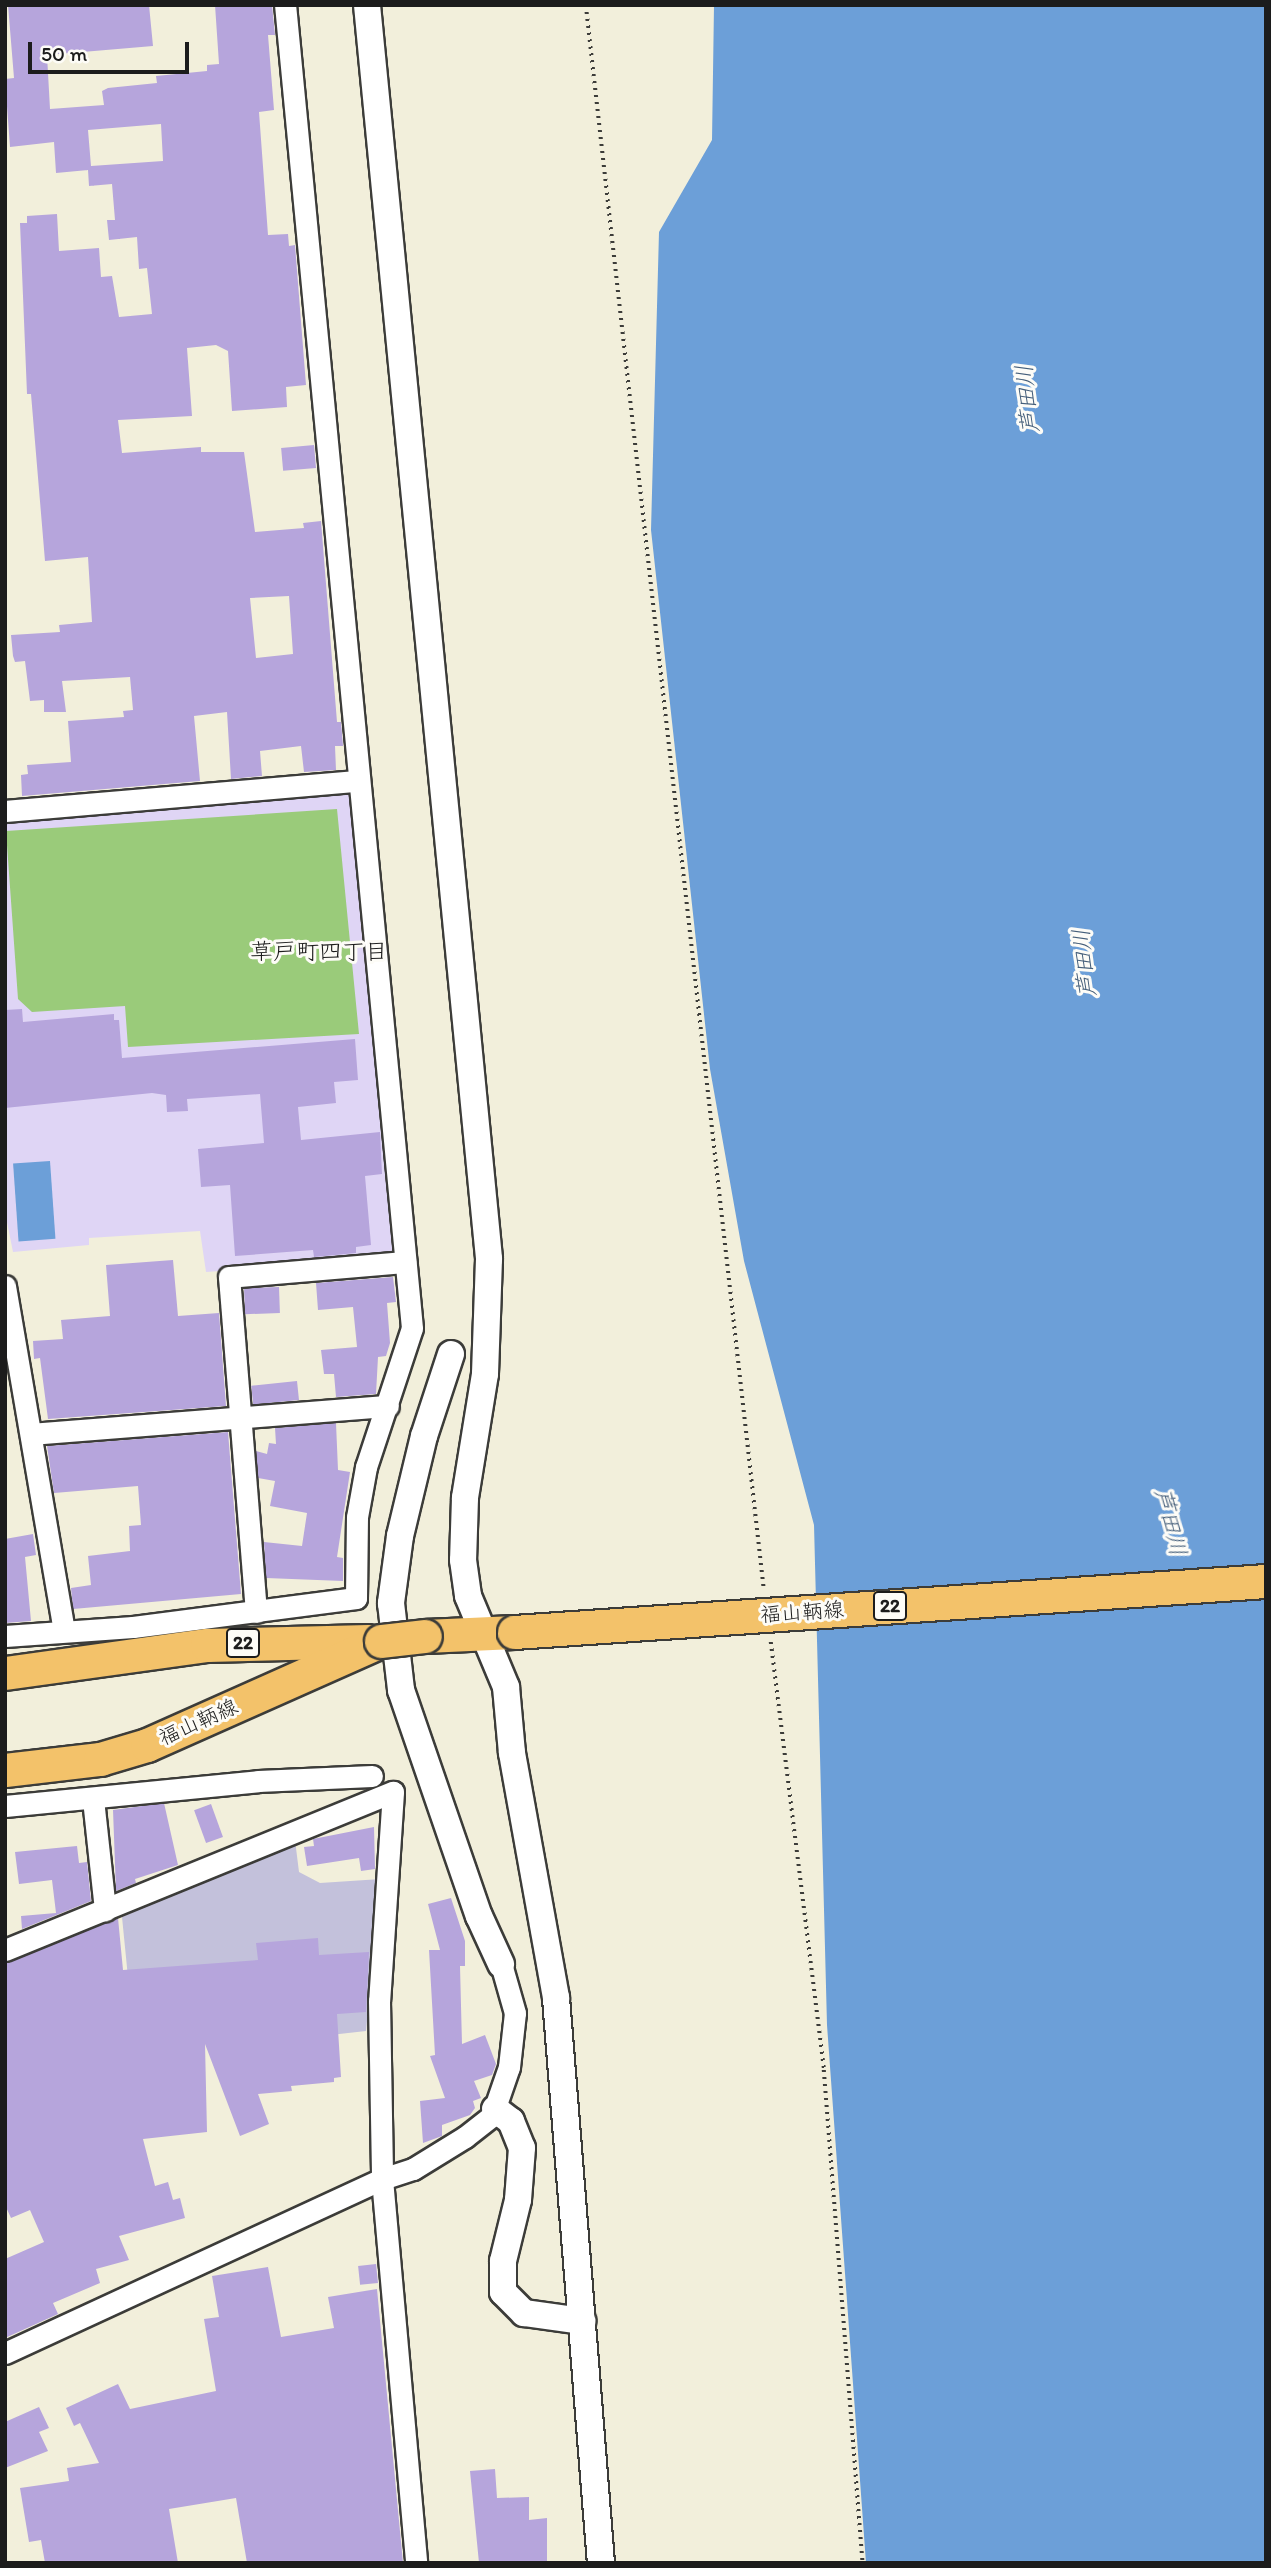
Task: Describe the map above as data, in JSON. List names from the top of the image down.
{
  "streets": {
    "main road": ["22", "福山鞆線"]
  },
  "districts": ["草戸町四丁目"],
  "water": ["芦田川"],
  "scale_bar": "50 m"
}
